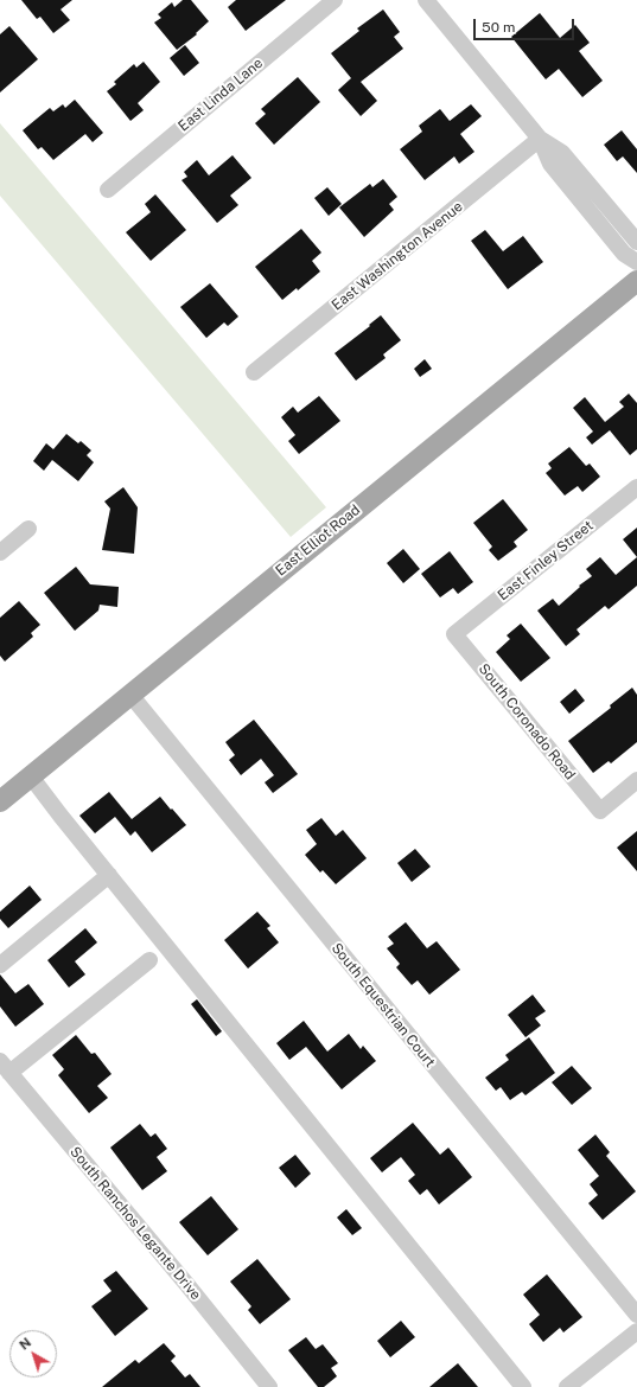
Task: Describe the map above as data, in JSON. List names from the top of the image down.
{
  "streets": {
    "main road": ["East Elliot Road"],
    "street": [
      "East Linda Lane",
      "East Washington Avenue",
      "East Finley Street",
      "South Coronado Road",
      "South Equestrian Court",
      "South Ranchos Legante Drive"
    ]
  },
  "crossings": [
    ["East Elliot Road", "South Equestrian Court"],
    ["East Finley Street", "South Coronado Road"]
  ],
  "scale_bar": "50 m",
  "north": "top left"
}
